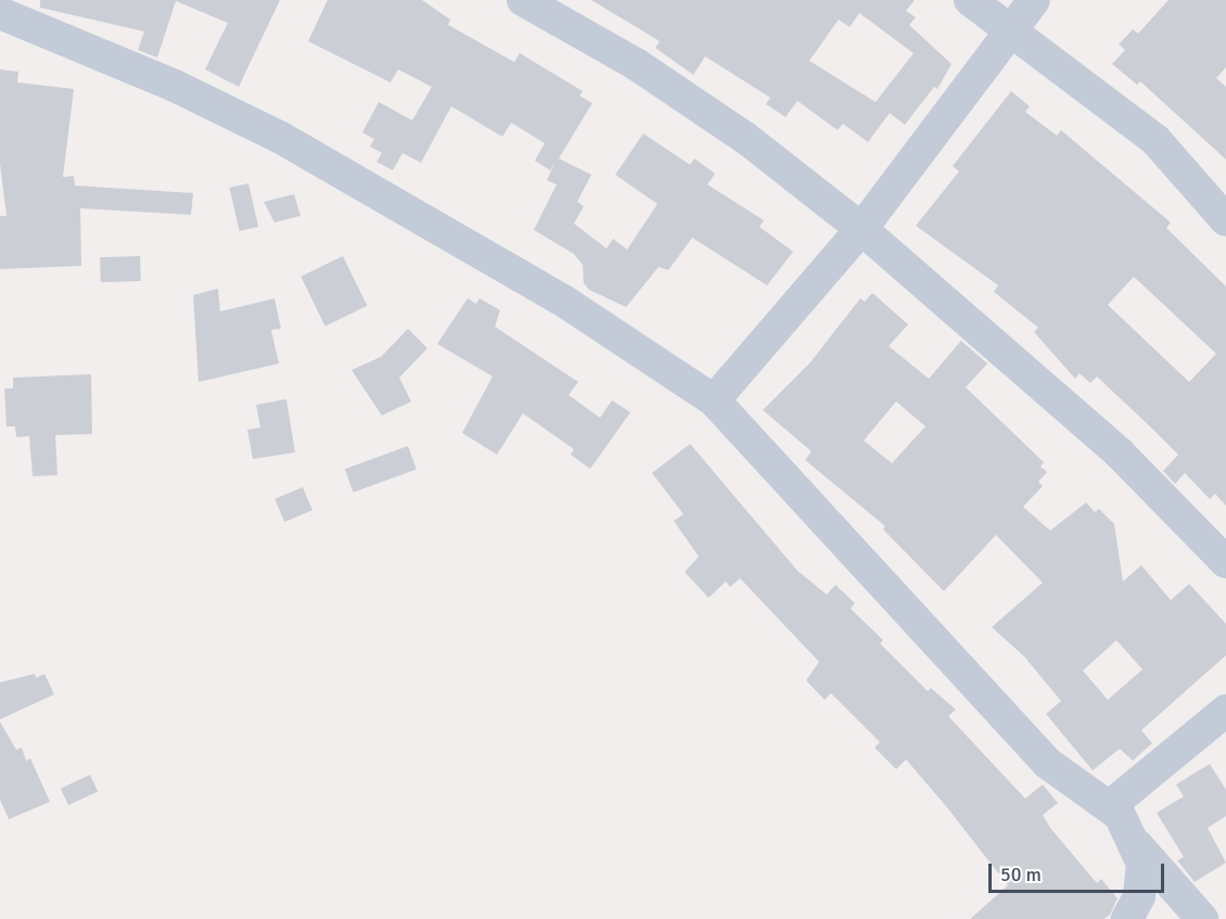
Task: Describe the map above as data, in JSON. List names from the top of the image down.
{
  "scale_bar": "50 m"
}
